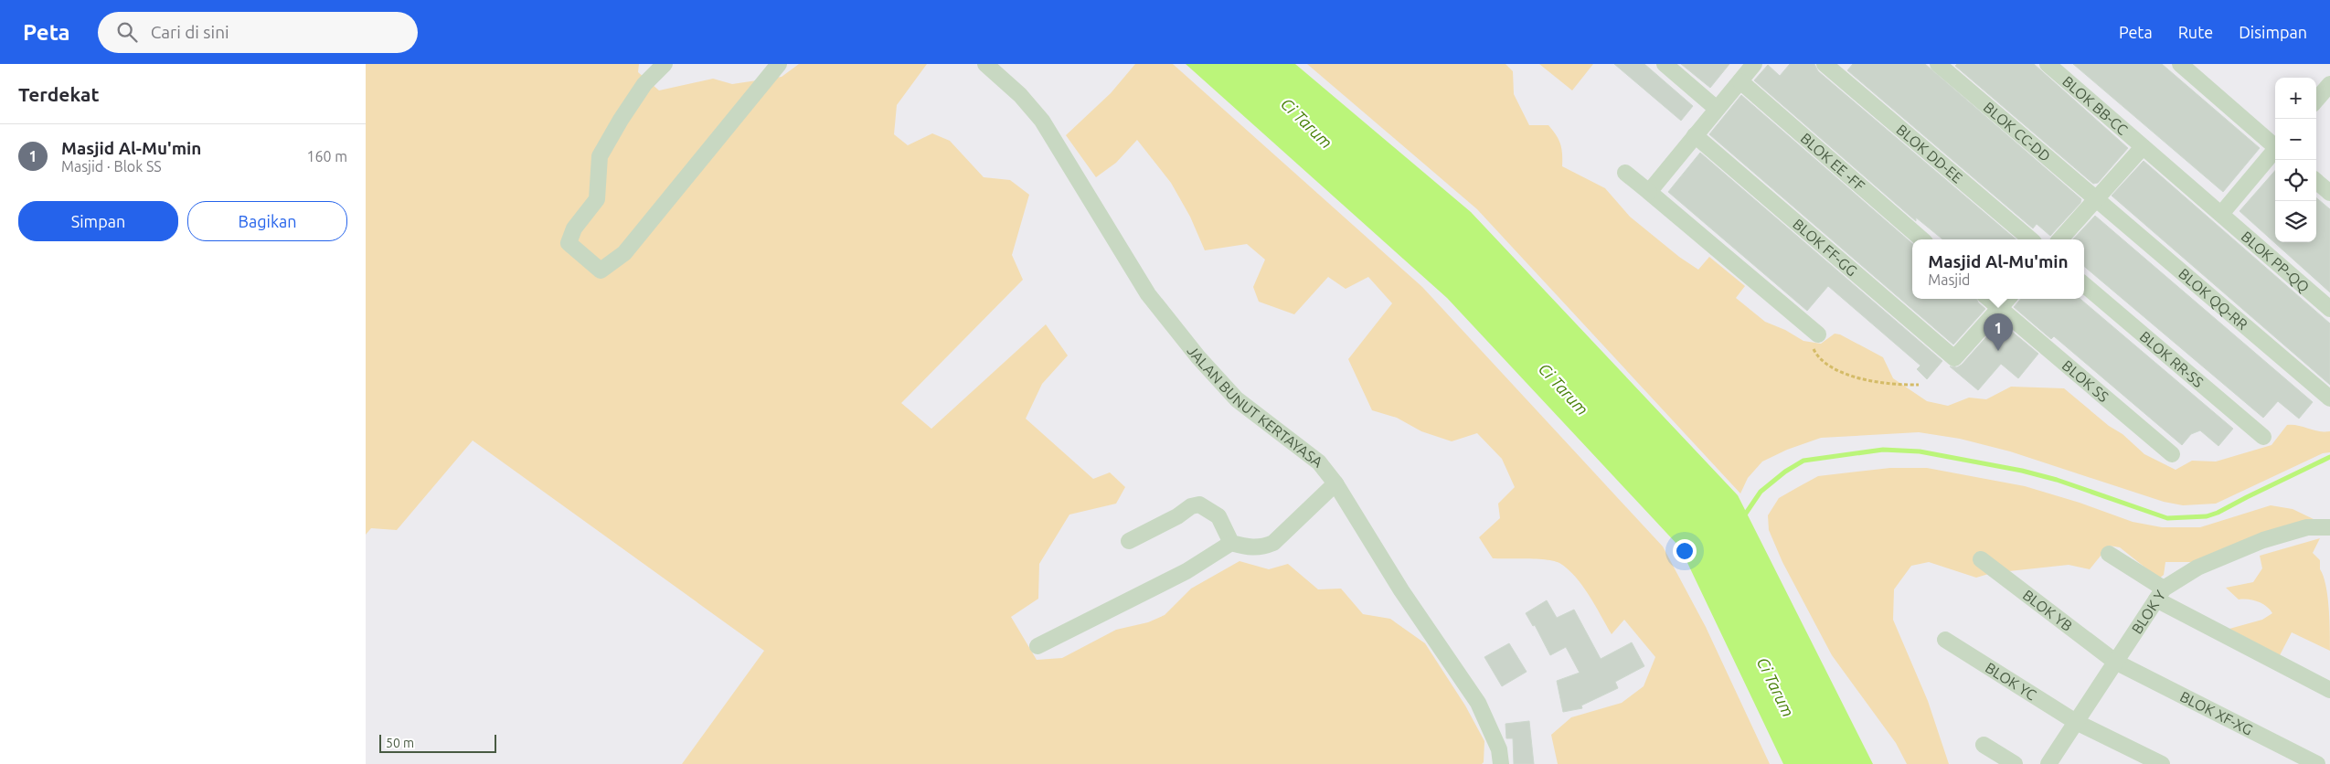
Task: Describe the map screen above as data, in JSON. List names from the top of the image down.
{
  "streets": {
    "street": [
      "BLOK BB-CC",
      "BLOK CC-DD",
      "BLOK DD-EE",
      "BLOK EE -FF",
      "BLOK FF-GG",
      "BLOK PP-QQ",
      "BLOK QQ-RR",
      "BLOK RR-SS",
      "BLOK SS",
      "JALAN BUNUT KERTAYASA",
      "BLOK YB",
      "BLOK Y",
      "BLOK YC",
      "BLOK XF-XG"
    ]
  },
  "crossings": [
    ["BLOK BB-CC", "BLOK PP-QQ"],
    ["BLOK CC-DD", "BLOK QQ-RR"],
    ["BLOK FF-GG", "BLOK SS"],
    ["BLOK YB", "BLOK Y"],
    ["BLOK YB", "BLOK XF-XG"],
    ["BLOK Y", "BLOK YC"],
    ["BLOK Y", "BLOK XF-XG"]
  ],
  "water": ["Ci Tarum"],
  "scale_bar": "50 m",
  "page": {
    "header": "Peta",
    "search": "Cari di sini",
    "nav": ["Peta", "Rute", "Disimpan"],
    "heading": "Terdekat",
    "map_buttons": ["+", "−"],
    "list": [
      {
        "mark": "1",
        "name": "Masjid Al-Mu'min",
        "note": "Masjid · Blok SS",
        "value": "160 m"
      }
    ],
    "buttons": ["Simpan", "Bagikan"],
    "popup": ["Masjid Al-Mu'min", "Masjid"],
    "pins": "1",
    "scale": "50 m"
  }
}
